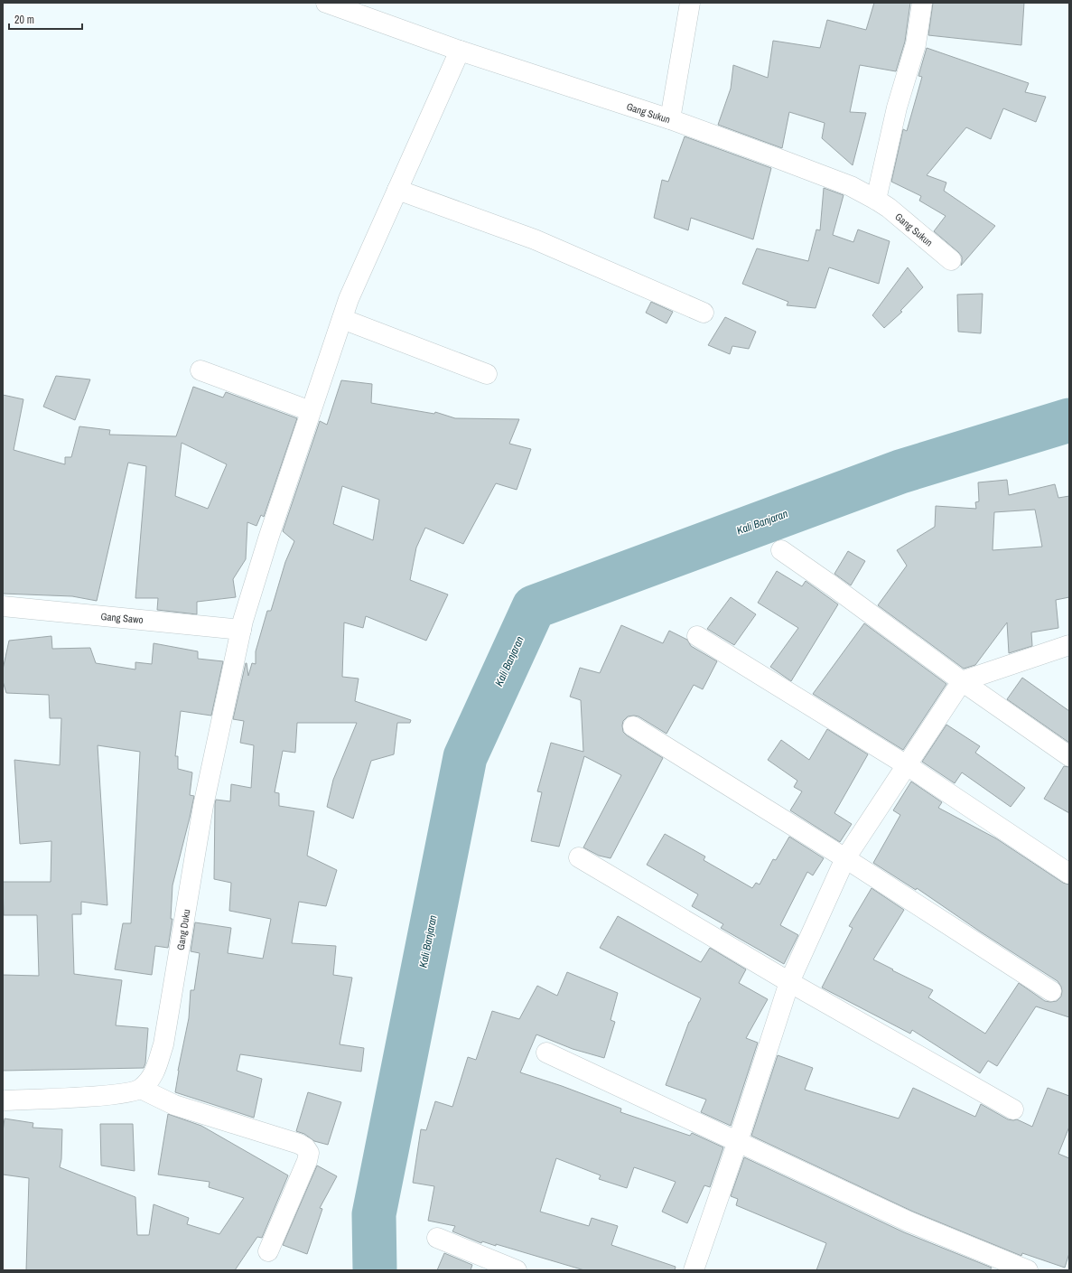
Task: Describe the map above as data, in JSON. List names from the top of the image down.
{
  "streets": {
    "street": ["Gang Sukun", "Gang Sawo", "Gang Duku"]
  },
  "crossings": [
    ["Gang Sukun", "Gang Duku"],
    ["Gang Sawo", "Gang Duku"]
  ],
  "water": ["Kali Banjaran"],
  "scale_bar": "20 m"
}
